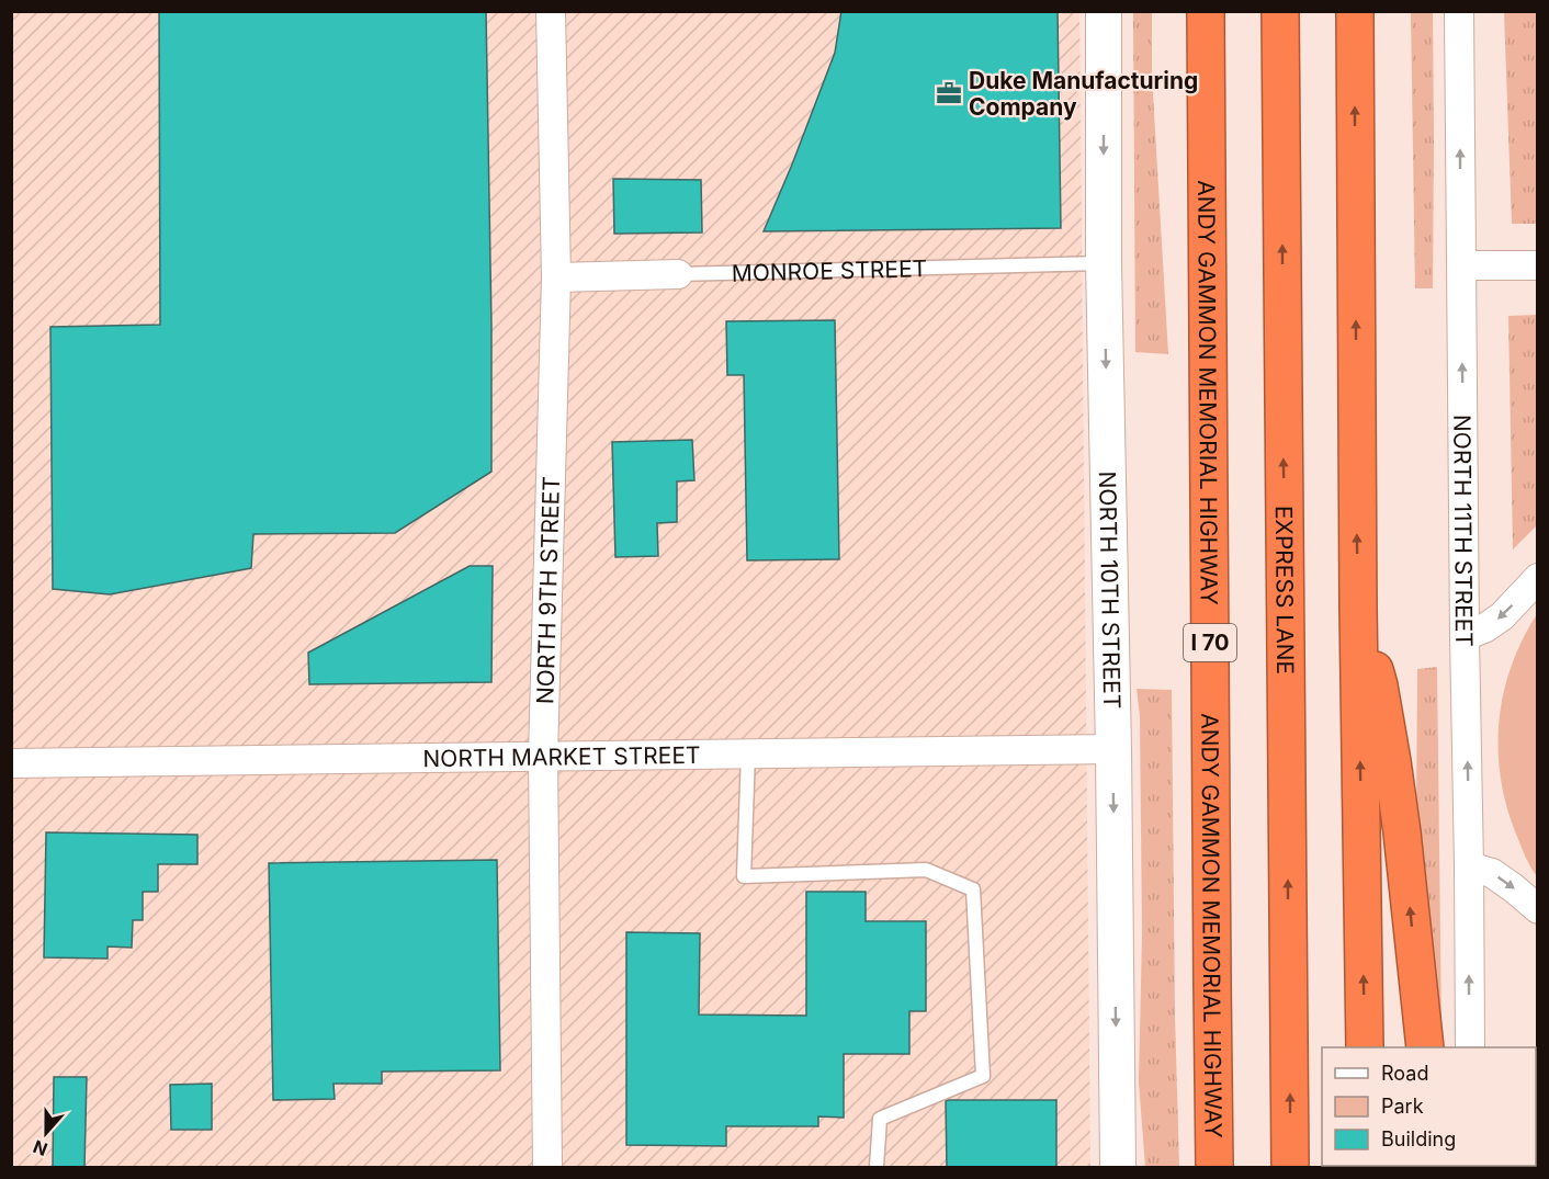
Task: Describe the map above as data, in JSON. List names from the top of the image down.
{
  "streets": {
    "highway": ["ANDY GAMMON MEMORIAL HIGHWAY", "EXPRESS LANE", "I 70"],
    "street": [
      "MONROE STREET",
      "NORTH 11TH STREET",
      "NORTH 9TH STREET",
      "NORTH 10TH STREET",
      "NORTH MARKET STREET"
    ]
  },
  "crossings": [
    ["MONROE STREET", "NORTH 9TH STREET"],
    ["MONROE STREET", "NORTH 10TH STREET"],
    ["NORTH 9TH STREET", "NORTH MARKET STREET"],
    ["NORTH 10TH STREET", "NORTH MARKET STREET"]
  ],
  "one_way": ["NORTH 11TH STREET", "NORTH 10TH STREET"],
  "places": {
    "office": ["Duke Manufacturing Company"]
  },
  "legend": ["Road", "Park", "Building"],
  "north": "bottom"
}
